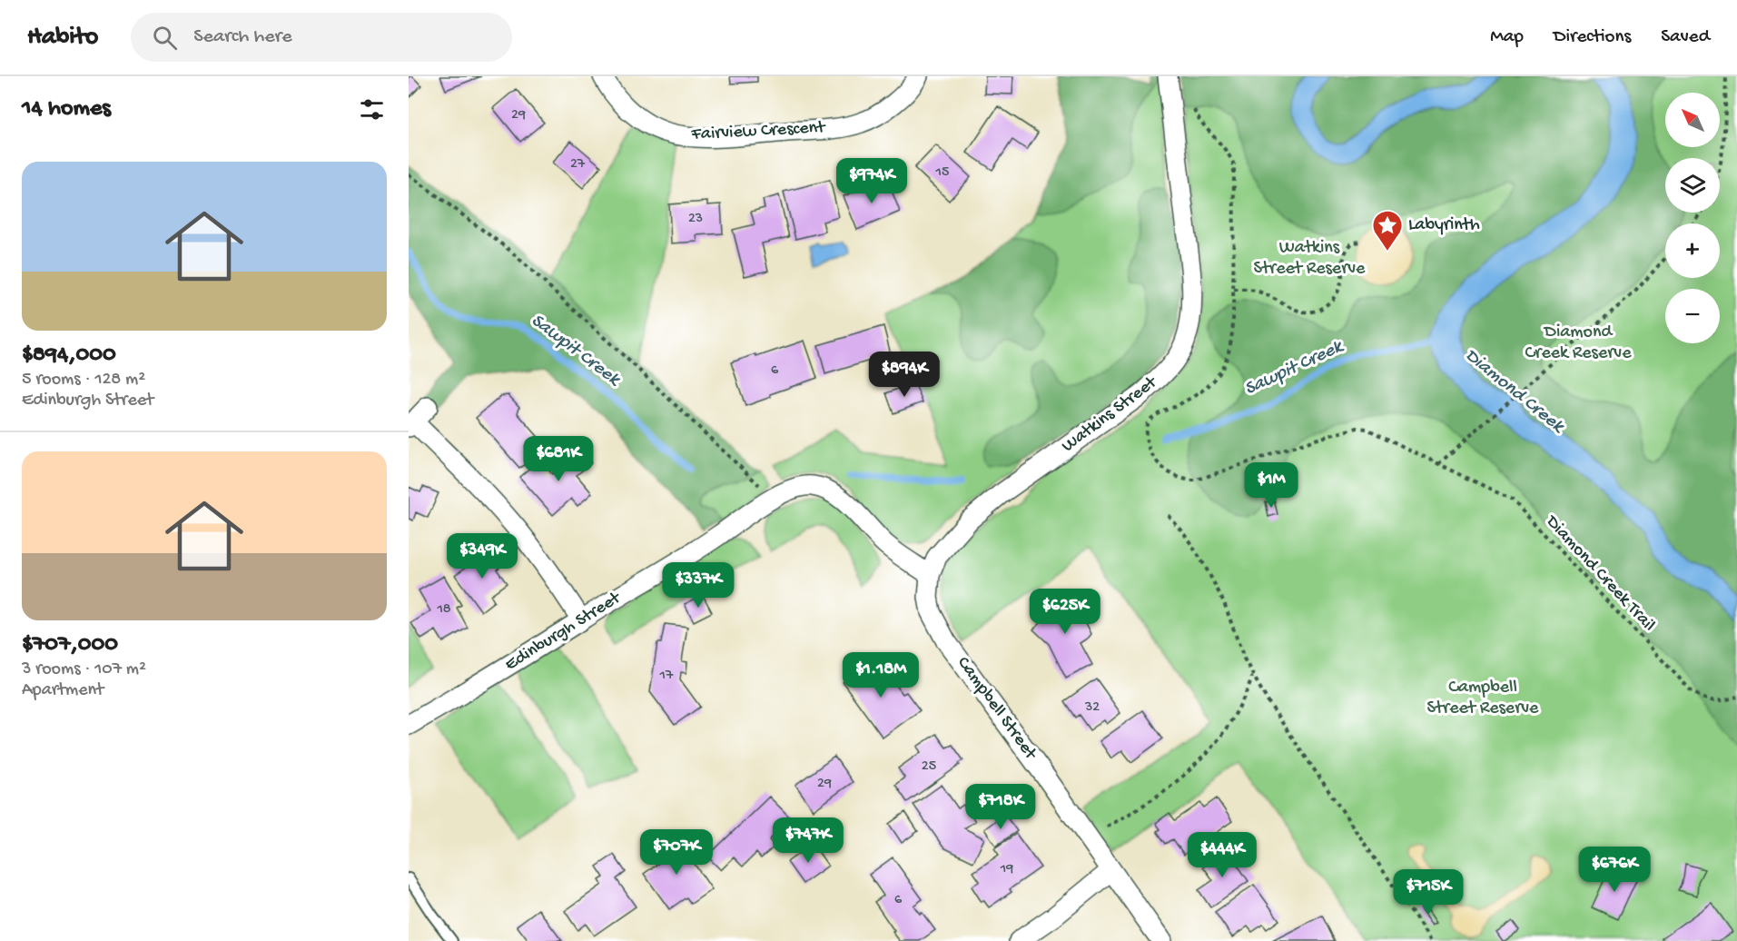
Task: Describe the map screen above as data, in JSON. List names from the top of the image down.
{
  "streets": {
    "street": [
      "Fairview Crescent",
      "Watkins Street",
      "Edinburgh Street",
      "Campbell Street"
    ],
    "path": ["Diamond Creek Trail"]
  },
  "crossings": [
    ["Watkins Street", "Edinburgh Street"],
    ["Watkins Street", "Campbell Street"],
    ["Edinburgh Street", "Campbell Street"]
  ],
  "water": ["Sawpit Creek", "Diamond Creek"],
  "parks": ["Watkins Street Reserve", "Diamond Creek Reserve", "Campbell Street Reserve"],
  "places": {
    "place": ["Labyrinth"]
  },
  "house_numbers": [
    "29",
    "27",
    "15",
    "23",
    "6",
    "18",
    "17",
    "32",
    "25",
    "29",
    "19",
    "6"
  ],
  "north": "top left",
  "page": {
    "header": "Habito",
    "search": "Search here",
    "nav": ["Map", "Directions", "Saved"],
    "heading": "14 homes",
    "map_buttons": ["+", "−"],
    "list": [
      {
        "name": "$894,000",
        "note": "5 rooms · 128 m² · Edinburgh Street"
      },
      {
        "name": "$707,000",
        "note": "3 rooms · 107 m² · Apartment"
      }
    ],
    "price": [
      "$974K",
      "$894K",
      "$681K",
      "$1M",
      "$349K",
      "$337K",
      "$625K",
      "$1.18M",
      "$718K",
      "$747K",
      "$707K",
      "$444K",
      "$676K",
      "$715K"
    ]
  }
}
